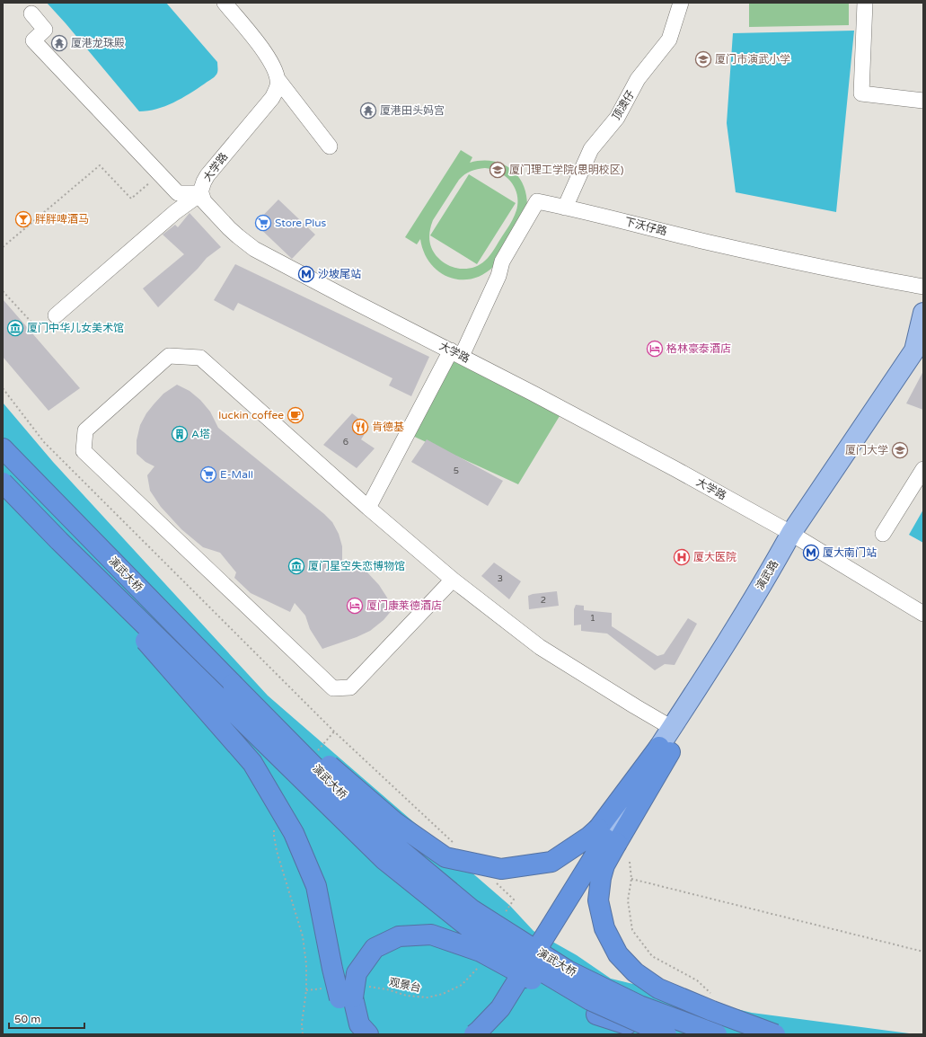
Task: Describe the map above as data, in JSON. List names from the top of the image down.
{
  "streets": {
    "highway": ["演武大桥"],
    "main road": ["演武路"],
    "street": ["顶澳仔", "大学路", "下沃仔路"],
    "path": ["观景台"]
  },
  "crossings": [
    ["顶澳仔", "下沃仔路"],
    ["大学路", "下沃仔路"],
    ["大学路", "演武路"]
  ],
  "places": {
    "temple": ["厦港龙珠殿", "厦港田头妈宫"],
    "school or university": ["厦门市演武小学", "厦门理工学院(思明校区)", "厦门大学"],
    "bar": ["胖胖啤酒马"],
    "supermarket": ["Store Plus", "E-Mall"],
    "metro station": ["沙坡尾站", "厦大南门站"],
    "museum": ["厦门中华儿女美术馆", "厦门星空失恋博物馆"],
    "hotel": ["格林豪泰酒店", "厦门康莱德酒店"],
    "cafe": ["luckin coffee"],
    "restaurant": ["肯德基"],
    "building": ["A塔"],
    "hospital": ["厦大医院"]
  },
  "house_numbers": [
    "6",
    "5",
    "3",
    "2",
    "1"
  ],
  "scale_bar": "50 m"
}
